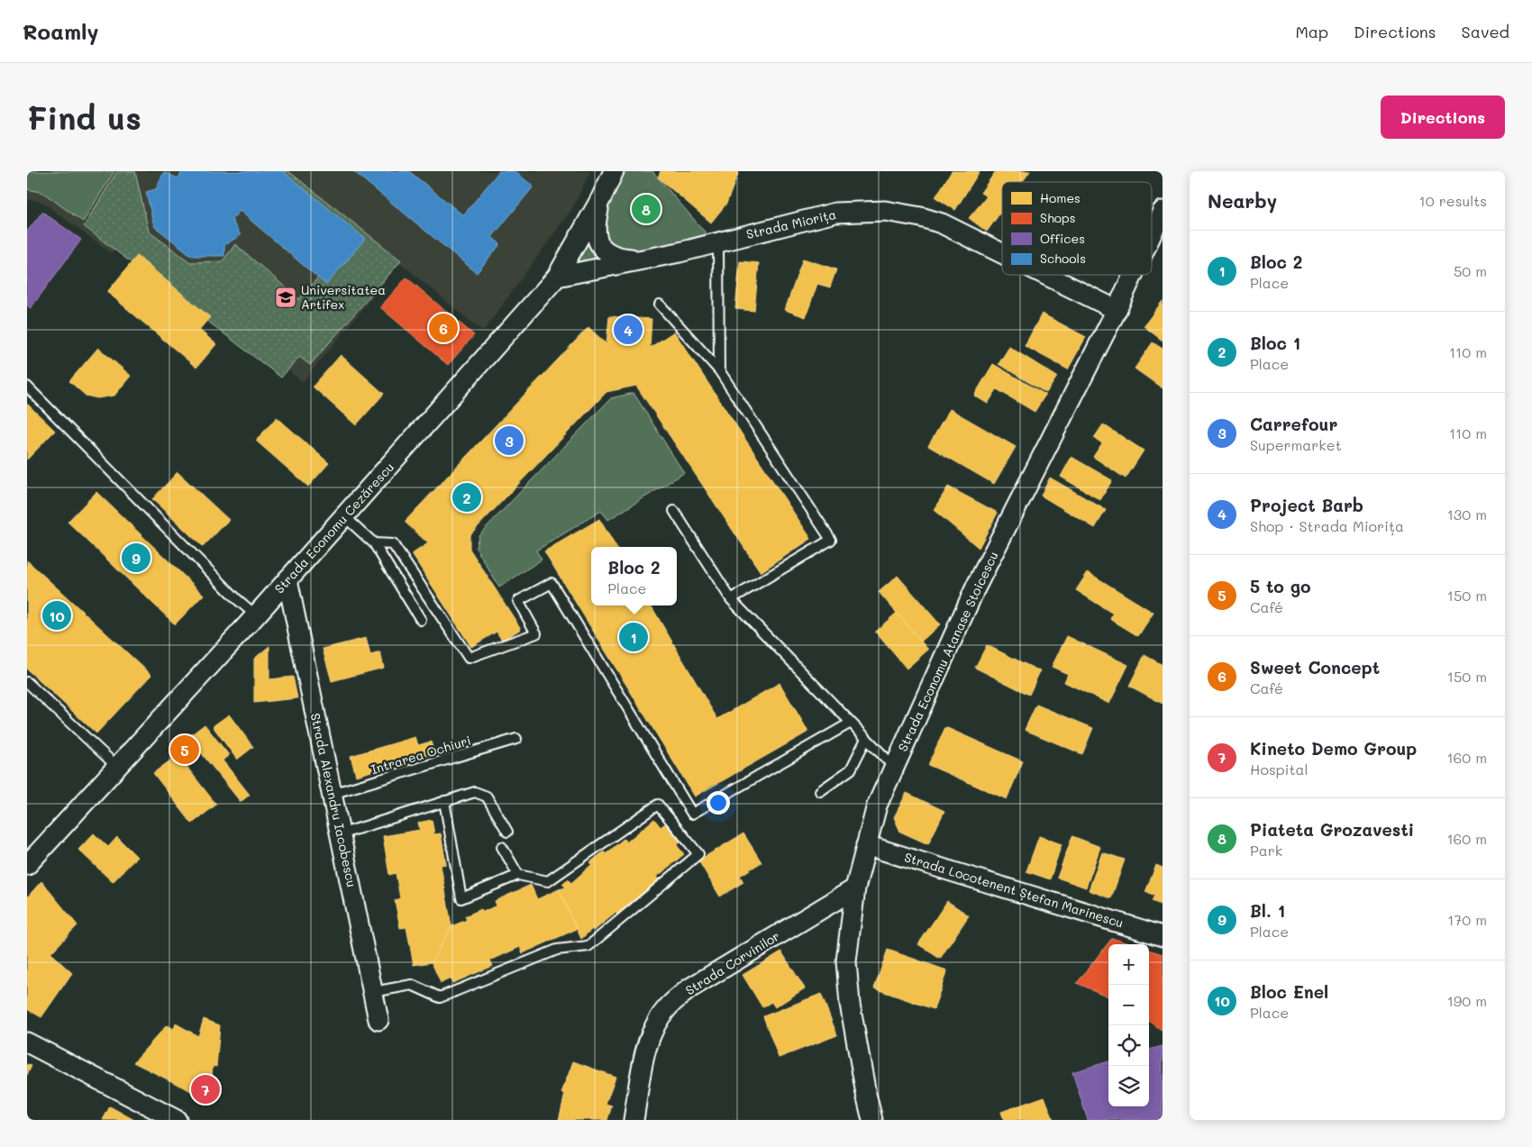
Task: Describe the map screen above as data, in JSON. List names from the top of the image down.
{
  "streets": {
    "street": [
      "Strada Miorița",
      "Strada Economu Cezărescu",
      "Strada Economu Atanase Stoicescu",
      "Strada Alexandru Iacobescu",
      "Strada Locotenent Ștefan Marinescu",
      "Strada Corvinilor"
    ],
    "lane": ["Intrarea Ochiuri"]
  },
  "crossings": [
    ["Strada Miorița", "Strada Economu Cezărescu"],
    ["Strada Miorița", "Strada Economu Atanase Stoicescu"],
    ["Strada Economu Cezărescu", "Strada Alexandru Iacobescu"],
    ["Strada Economu Atanase Stoicescu", "Strada Locotenent Ștefan Marinescu"],
    ["Strada Economu Atanase Stoicescu", "Strada Corvinilor"],
    ["Intrarea Ochiuri", "Strada Alexandru Iacobescu"]
  ],
  "places": {
    "school or university": ["Universitatea Artifex"]
  },
  "legend": [
    "Homes",
    "Shops",
    "Offices",
    "Schools"
  ],
  "page": {
    "header": "Roamly",
    "nav": ["Map", "Directions", "Saved"],
    "buttons": "Directions",
    "title": "Find us",
    "heading": ["Nearby", "10 results"],
    "pins": [
      "8",
      "6",
      "4",
      "3",
      "2",
      "9",
      "10",
      "1",
      "5",
      "7"
    ],
    "list": [
      {
        "mark": "1",
        "name": "Bloc 2",
        "note": "Place",
        "value": "50 m"
      },
      {
        "mark": "2",
        "name": "Bloc 1",
        "note": "Place",
        "value": "110 m"
      },
      {
        "mark": "3",
        "name": "Carrefour",
        "note": "Supermarket",
        "value": "110 m"
      },
      {
        "mark": "4",
        "name": "Project Barb",
        "note": "Shop · Strada Miorița",
        "value": "130 m"
      },
      {
        "mark": "5",
        "name": "5 to go",
        "note": "Café",
        "value": "150 m"
      },
      {
        "mark": "6",
        "name": "Sweet Concept",
        "note": "Café",
        "value": "150 m"
      },
      {
        "mark": "7",
        "name": "Kineto Demo Group",
        "note": "Hospital",
        "value": "160 m"
      },
      {
        "mark": "8",
        "name": "Piateta Grozavesti",
        "note": "Park",
        "value": "160 m"
      },
      {
        "mark": "9",
        "name": "Bl. 1",
        "note": "Place",
        "value": "170 m"
      },
      {
        "mark": "10",
        "name": "Bloc Enel",
        "note": "Place",
        "value": "190 m"
      }
    ],
    "popup": ["Bloc 2", "Place"],
    "map_buttons": ["+", "−"]
  }
}
